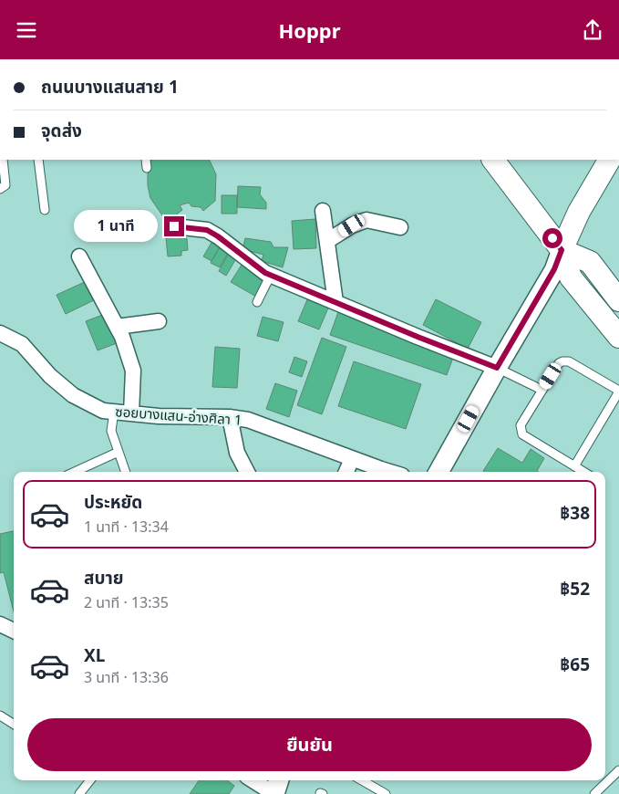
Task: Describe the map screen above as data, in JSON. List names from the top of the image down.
{
  "streets": {
    "street": ["ซอยบางแสน-อ่างศิลา 1"]
  },
  "page": {
    "header": "Hoppr",
    "banner": ["ถนนบางแสนสาย 1", "จุดส่ง"],
    "bubble": "1 นาที",
    "list": [
      {
        "name": "ประหยัด",
        "note": "1 นาที · 13:34",
        "value": "฿38"
      },
      {
        "name": "สบาย",
        "note": "2 นาที · 13:35",
        "value": "฿52"
      },
      {
        "name": "XL",
        "note": "3 นาที · 13:36",
        "value": "฿65"
      }
    ],
    "buttons": "ยืนยัน"
  }
}
